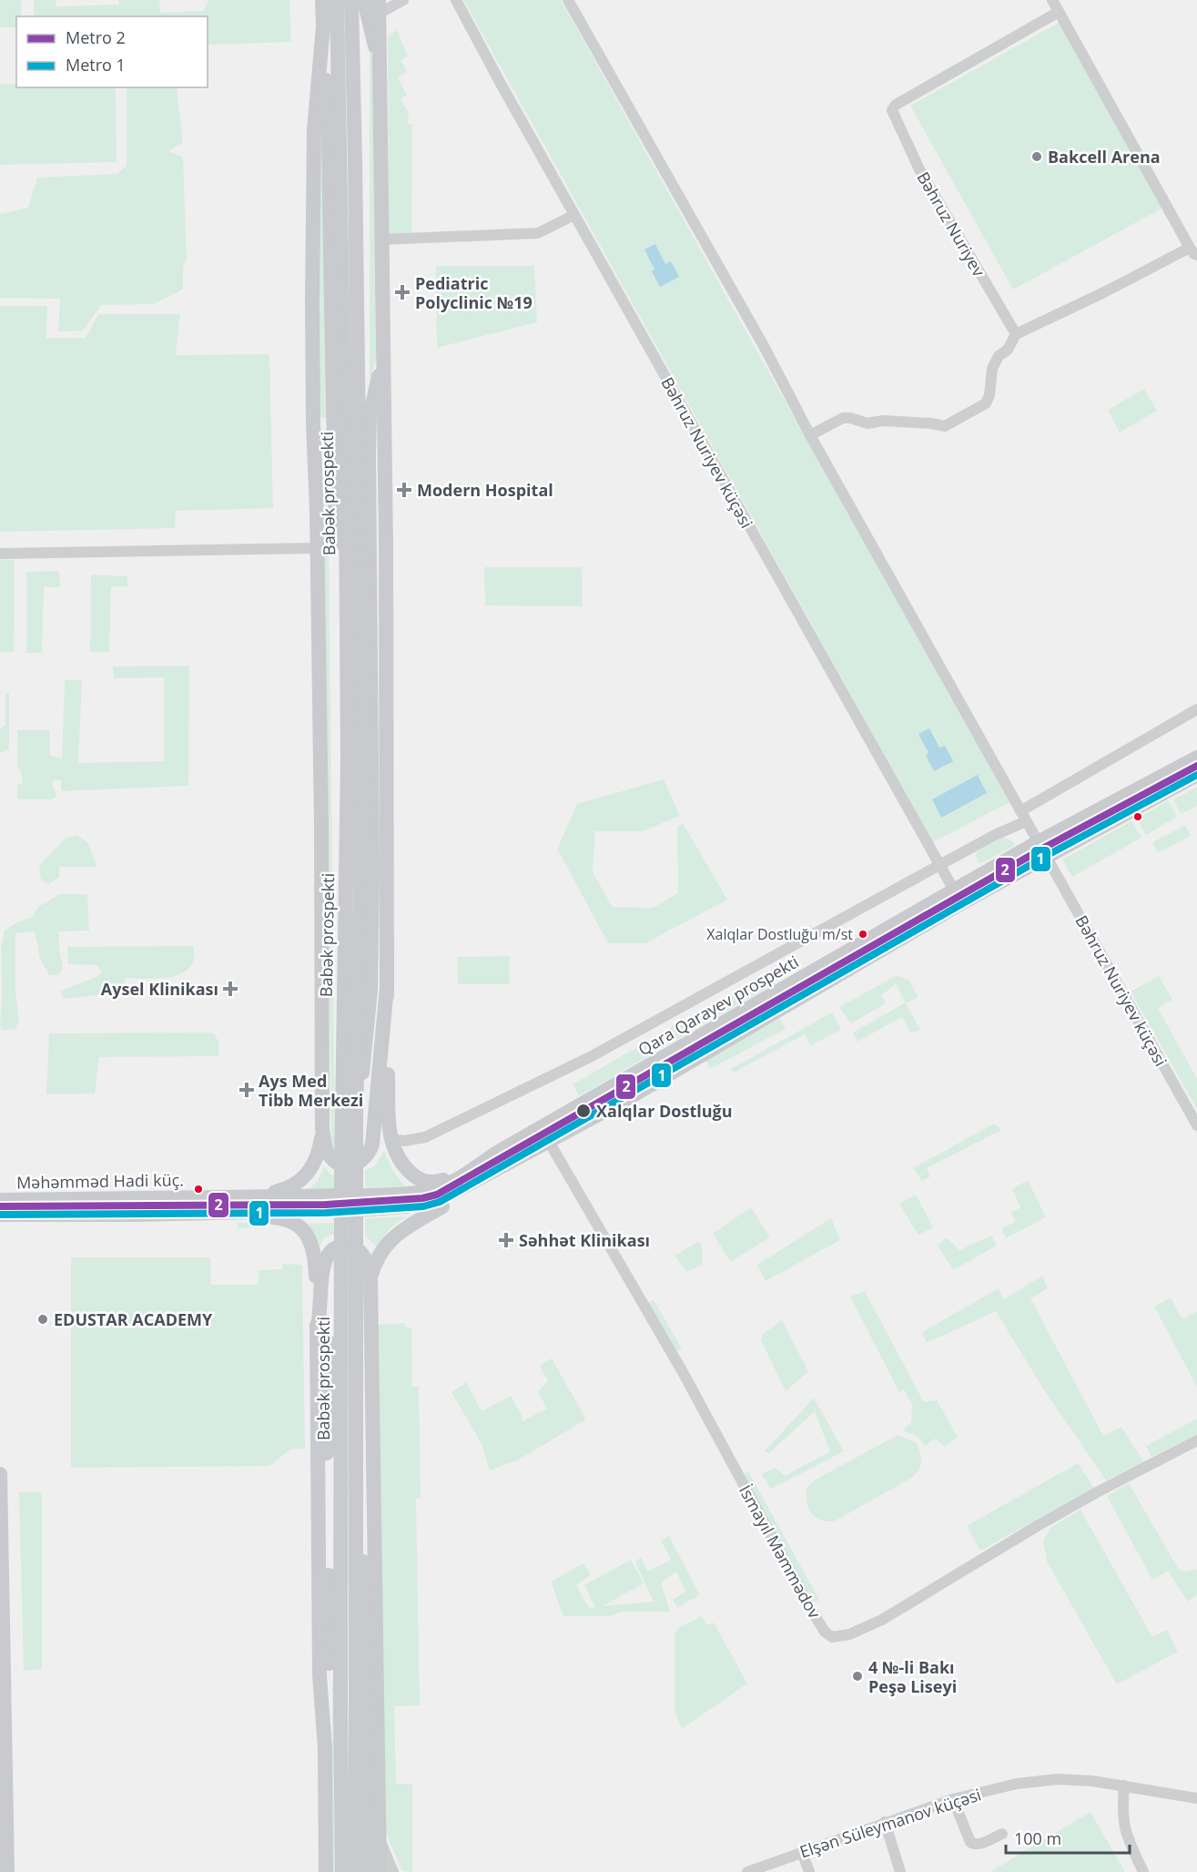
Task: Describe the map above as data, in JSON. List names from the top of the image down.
{
  "streets": {
    "main road": ["Babək prospekti", "Qara Qarayev prospekti", "Məhəmməd Hadi küç."],
    "street": [
      "Bəhruz Nuriyev",
      "Bəhruz Nuriyev küçəsi",
      "İsmayıl Məmmədov",
      "Elşən Süleymanov küçəsi"
    ]
  },
  "crossings": [
    ["Bəhruz Nuriyev küçəsi", "Qara Qarayev prospekti"],
    ["Qara Qarayev prospekti", "Məhəmməd Hadi küç."]
  ],
  "places": {
    "other": [
      "Bakcell Arena",
      "Xalqlar Dostluğu m/st",
      "Xalqlar Dostluğu",
      "EDUSTAR ACADEMY",
      "4 №-li Bakı Peşə Liseyi"
    ],
    "health": [
      "Pediatric Polyclinic №19",
      "Modern Hospital",
      "Aysel Klinikası",
      "Ays Med Tibb Merkezi",
      "Səhhət Klinikası"
    ]
  },
  "lines": ["metro line 2", "metro line 1"],
  "legend": ["Metro 2", "Metro 1"],
  "scale_bar": "100 m"
}
